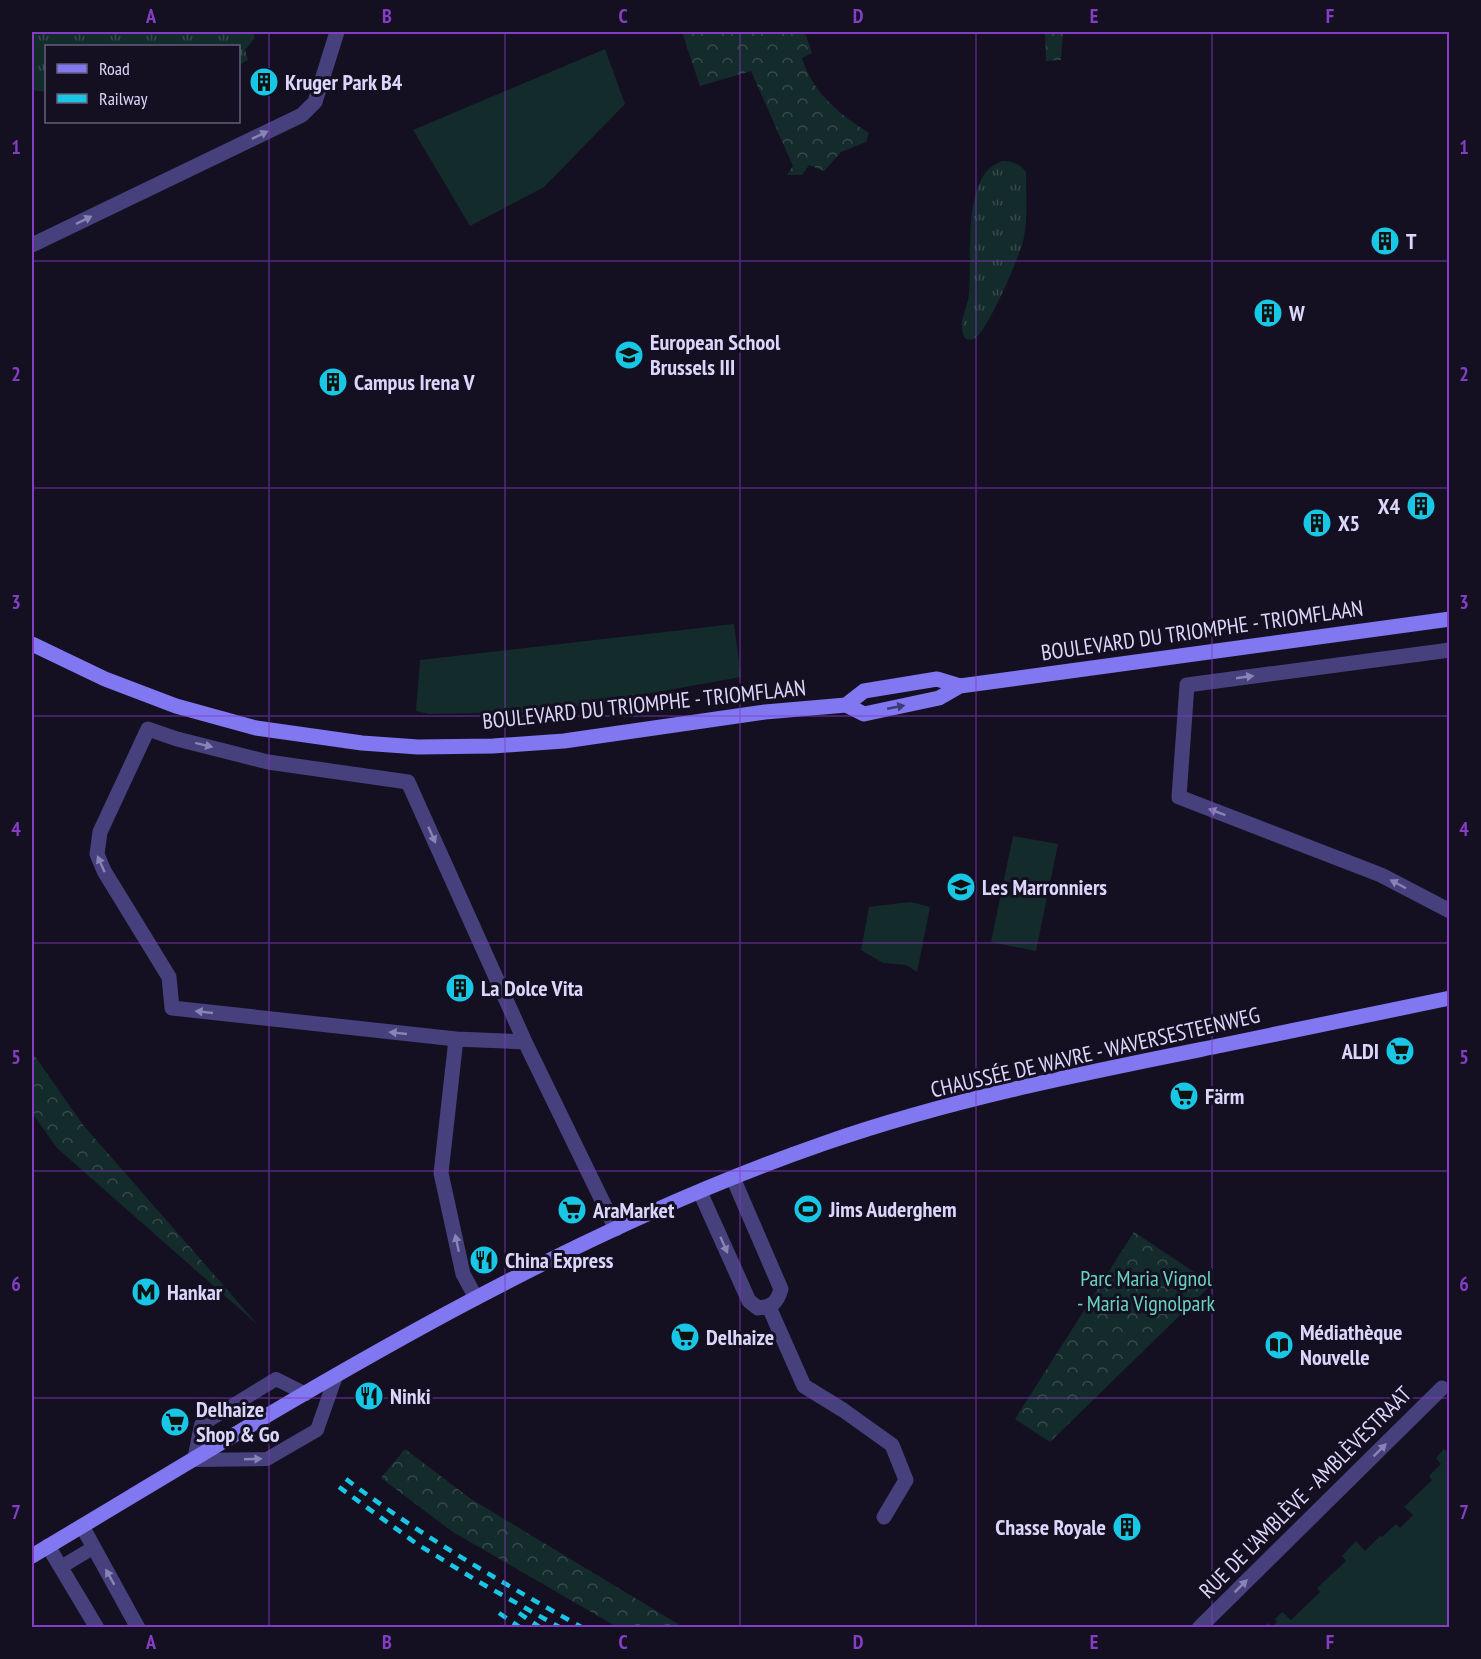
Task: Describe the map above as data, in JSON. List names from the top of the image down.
{
  "streets": {
    "main road": ["BOULEVARD DU TRIOMPHE - TRIOMFLAAN", "CHAUSSÉE DE WAVRE - WAVERSESTEENWEG"],
    "street": ["RUE DE L'AMBLÈVE - AMBLÈVESTRAAT"]
  },
  "one_way": ["RUE DE L'AMBLÈVE - AMBLÈVESTRAAT"],
  "parks": ["Parc Maria Vignol - Maria Vignolpark"],
  "places": {
    "building": [
      "Kruger Park B4",
      "T",
      "W",
      "Campus Irena V",
      "X4",
      "X5",
      "La Dolce Vita",
      "Chasse Royale"
    ],
    "school or university": ["European School Brussels III", "Les Marronniers"],
    "supermarket": [
      "ALDI",
      "Färm",
      "AraMarket",
      "Delhaize",
      "Delhaize Shop & Go"
    ],
    "sports": ["Jims Auderghem"],
    "restaurant": ["China Express", "Ninki"],
    "metro station": ["Hankar"],
    "library": ["Médiathèque Nouvelle"]
  },
  "legend": ["Road", "Railway"],
  "grid": {
    "columns": [
      "A",
      "B",
      "C",
      "D",
      "E",
      "F"
    ],
    "rows": [
      "1",
      "2",
      "3",
      "4",
      "5",
      "6",
      "7"
    ]
  }
}
